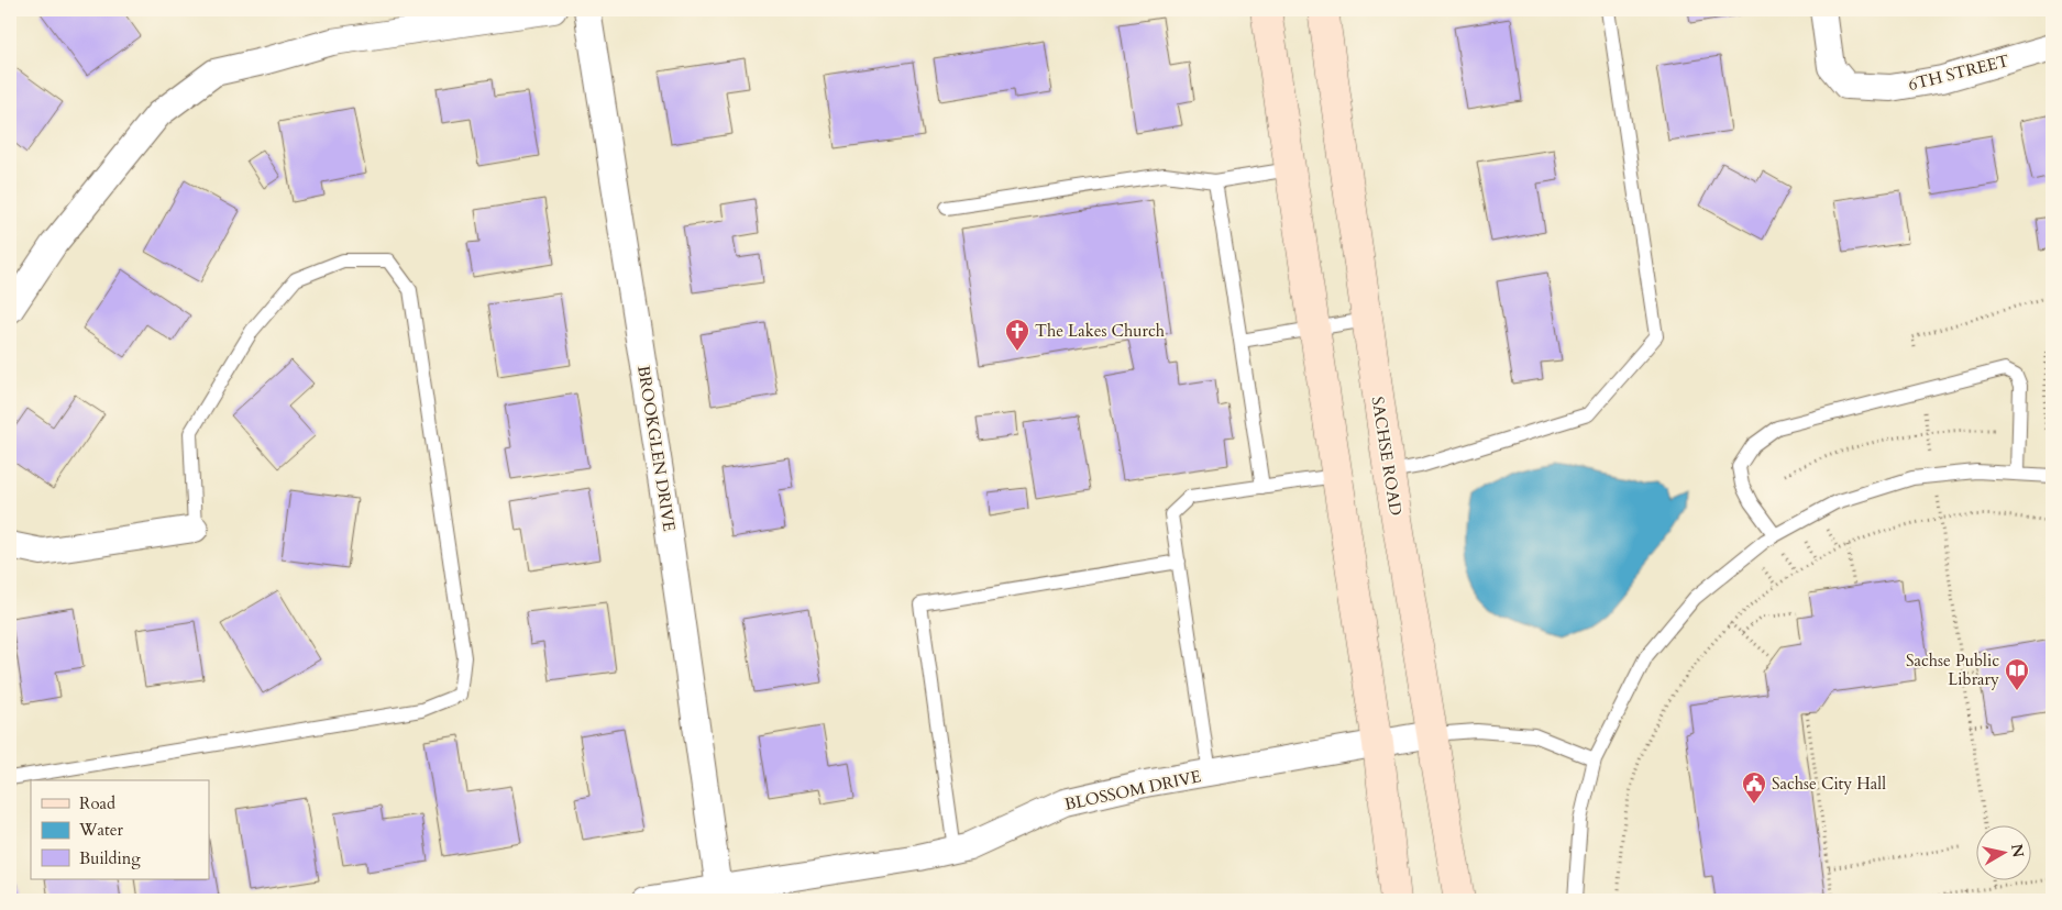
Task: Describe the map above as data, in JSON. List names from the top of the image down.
{
  "streets": {
    "main road": ["SACHSE ROAD"],
    "street": ["6TH STREET", "BROOKGLEN DRIVE", "BLOSSOM DRIVE"]
  },
  "crossings": [
    ["BROOKGLEN DRIVE", "BLOSSOM DRIVE"],
    ["SACHSE ROAD", "BLOSSOM DRIVE"]
  ],
  "places": {
    "church": ["The Lakes Church"],
    "library": ["Sachse Public Library"],
    "public building": ["Sachse City Hall"]
  },
  "legend": ["Road", "Water", "Building"],
  "north": "right"
}
